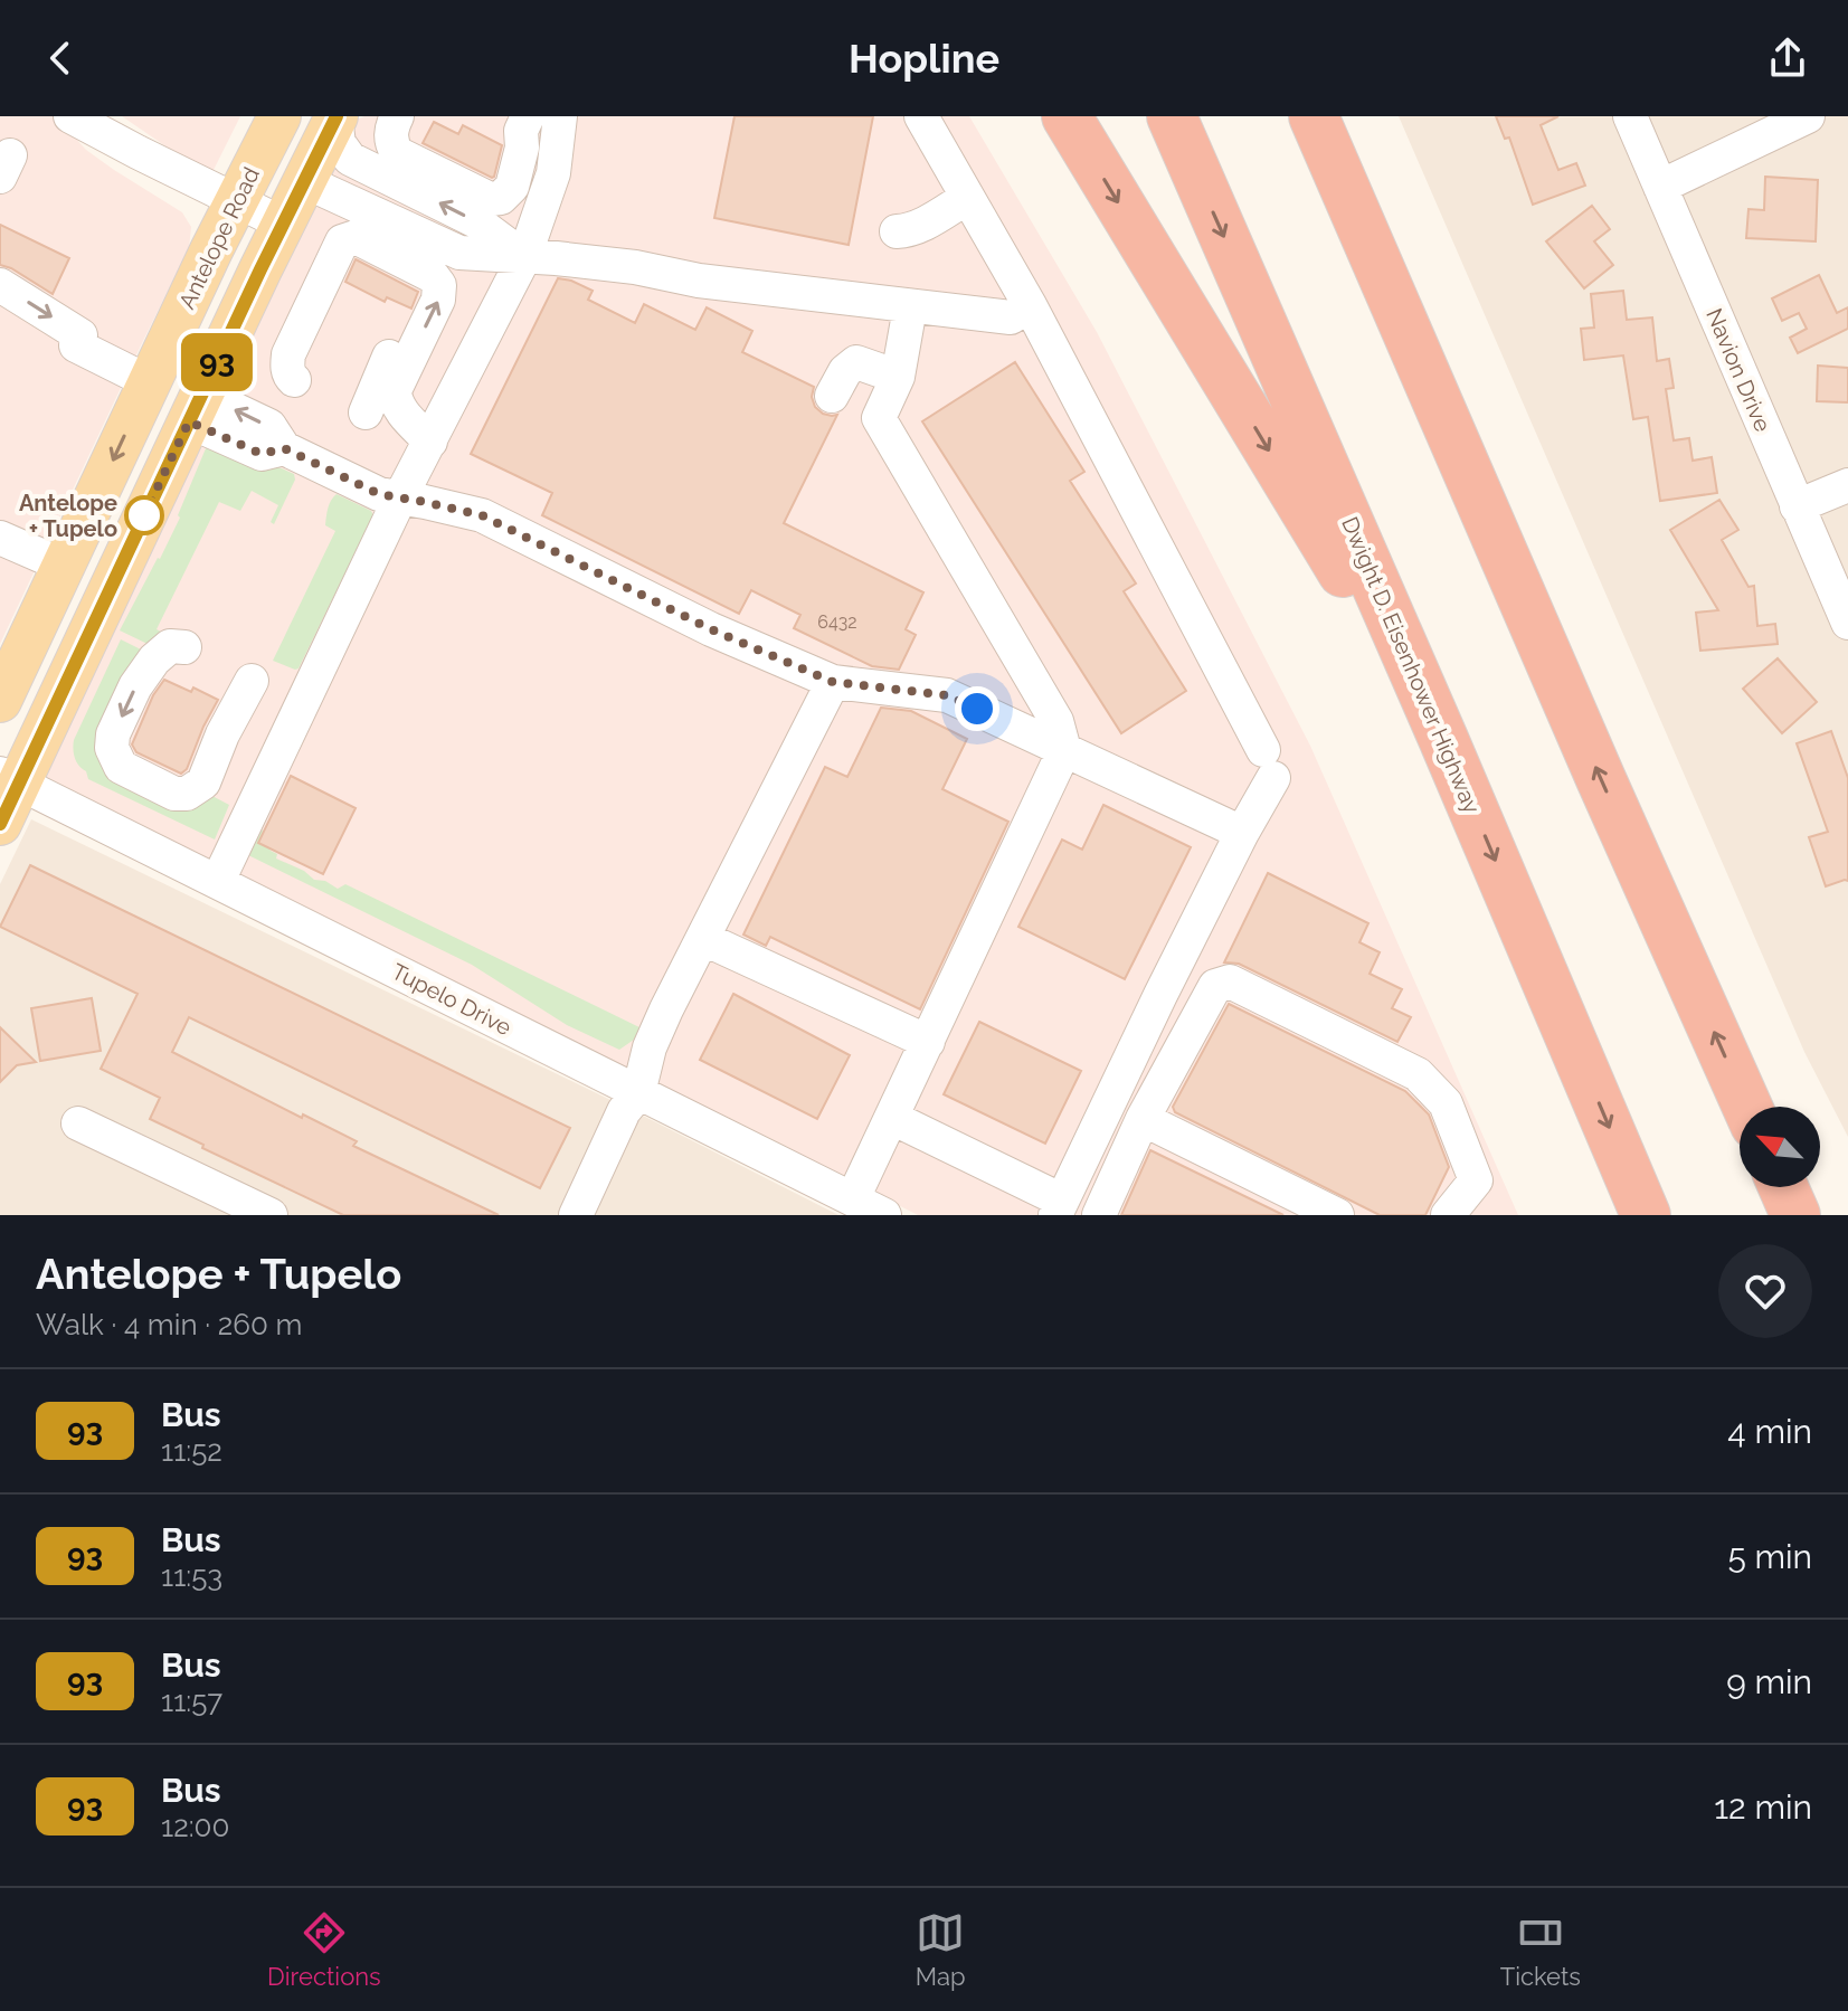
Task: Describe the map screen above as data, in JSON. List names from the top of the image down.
{
  "streets": {
    "highway": ["Dwight D. Eisenhower Highway"],
    "main road": ["Antelope Road"],
    "street": ["Navion Drive", "Tupelo Drive"]
  },
  "places": ["Antelope + Tupelo"],
  "lines": ["bus line 93"],
  "house_numbers": ["6432"],
  "north": "top left",
  "page": {
    "header": "Hopline",
    "on_map": "93",
    "heading": ["Antelope + Tupelo", "Walk · 4 min · 260 m"],
    "list": [
      {
        "mark": "93",
        "name": "Bus",
        "note": "11:52",
        "value": "4 min"
      },
      {
        "mark": "93",
        "name": "Bus",
        "note": "11:53",
        "value": "5 min"
      },
      {
        "mark": "93",
        "name": "Bus",
        "note": "11:57",
        "value": "9 min"
      },
      {
        "mark": "93",
        "name": "Bus",
        "note": "12:00",
        "value": "12 min"
      }
    ],
    "tabs": ["Directions", "Map", "Tickets"]
  }
}
